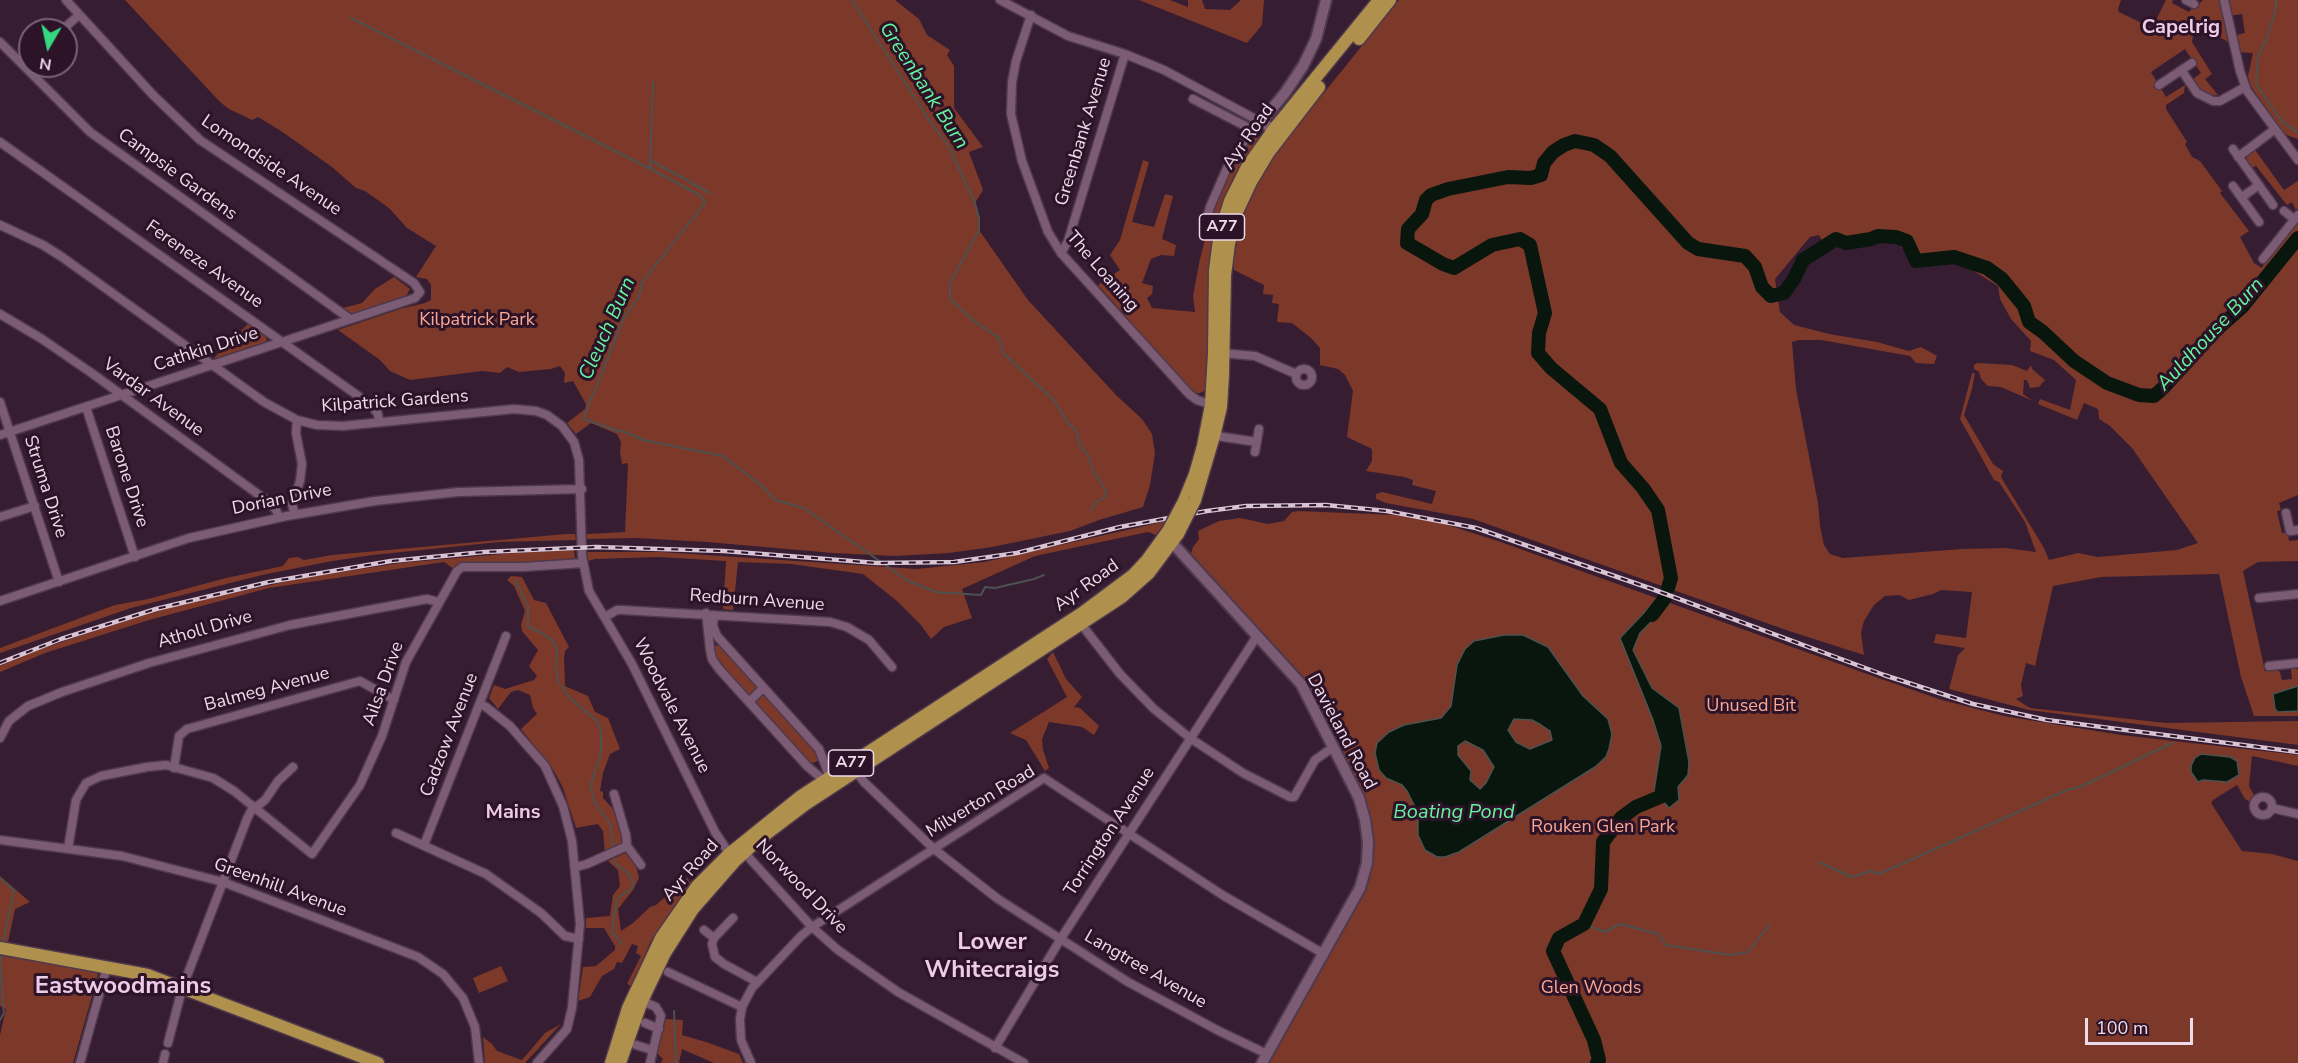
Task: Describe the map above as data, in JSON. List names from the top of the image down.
{
  "streets": {
    "main road": ["Ayr Road", "A77"],
    "street": [
      "Greenbank Avenue",
      "Lomondside Avenue",
      "Campsie Gardens",
      "Fereneze Avenue",
      "The Loaning",
      "Cathkin Drive",
      "Vardar Avenue",
      "Kilpatrick Gardens",
      "Barone Drive",
      "Struma Drive",
      "Dorian Drive",
      "Redburn Avenue",
      "Atholl Drive",
      "Ailsa Drive",
      "Balmeg Avenue",
      "Woodvale Avenue",
      "Davieland Road",
      "Cadzow Avenue",
      "Milverton Road",
      "Torrington Avenue",
      "Norwood Drive",
      "Greenhill Avenue",
      "Langtree Avenue"
    ]
  },
  "crossings": [
    ["Greenbank Avenue", "The Loaning"],
    ["Ayr Road", "The Loaning"],
    ["Ayr Road", "Woodvale Avenue"],
    ["Ayr Road", "Davieland Road"],
    ["Ayr Road", "Norwood Drive"],
    ["Ayr Road", "Langtree Avenue"],
    ["Lomondside Avenue", "Cathkin Drive"],
    ["Campsie Gardens", "Cathkin Drive"],
    ["Fereneze Avenue", "Cathkin Drive"],
    ["Fereneze Avenue", "Kilpatrick Gardens"],
    ["Cathkin Drive", "Vardar Avenue"],
    ["Cathkin Drive", "Kilpatrick Gardens"],
    ["Cathkin Drive", "Barone Drive"],
    ["Cathkin Drive", "Struma Drive"],
    ["Vardar Avenue", "Dorian Drive"],
    ["Kilpatrick Gardens", "Dorian Drive"],
    ["Kilpatrick Gardens", "Ailsa Drive"],
    ["Kilpatrick Gardens", "Woodvale Avenue"],
    ["Barone Drive", "Dorian Drive"],
    ["Struma Drive", "Dorian Drive"],
    ["Redburn Avenue", "Woodvale Avenue"],
    ["Atholl Drive", "Ailsa Drive"],
    ["Ailsa Drive", "Balmeg Avenue"],
    ["Ailsa Drive", "Woodvale Avenue"],
    ["Woodvale Avenue", "Norwood Drive"],
    ["Davieland Road", "Milverton Road"],
    ["Davieland Road", "Torrington Avenue"],
    ["Davieland Road", "Langtree Avenue"],
    ["Milverton Road", "Torrington Avenue"],
    ["Milverton Road", "Norwood Drive"],
    ["Milverton Road", "Langtree Avenue"],
    ["Torrington Avenue", "Norwood Drive"],
    ["Torrington Avenue", "Langtree Avenue"]
  ],
  "districts": [
    "Capelrig",
    "Mains",
    "Lower Whitecraigs",
    "Eastwoodmains"
  ],
  "water": [
    "Greenbank Burn",
    "Cleuch Burn",
    "Auldhouse Burn",
    "Boating Pond"
  ],
  "parks": [
    "Kilpatrick Park",
    "Unused Bit",
    "Rouken Glen Park",
    "Glen Woods"
  ],
  "scale_bar": "100 m",
  "north": "bottom"
}
